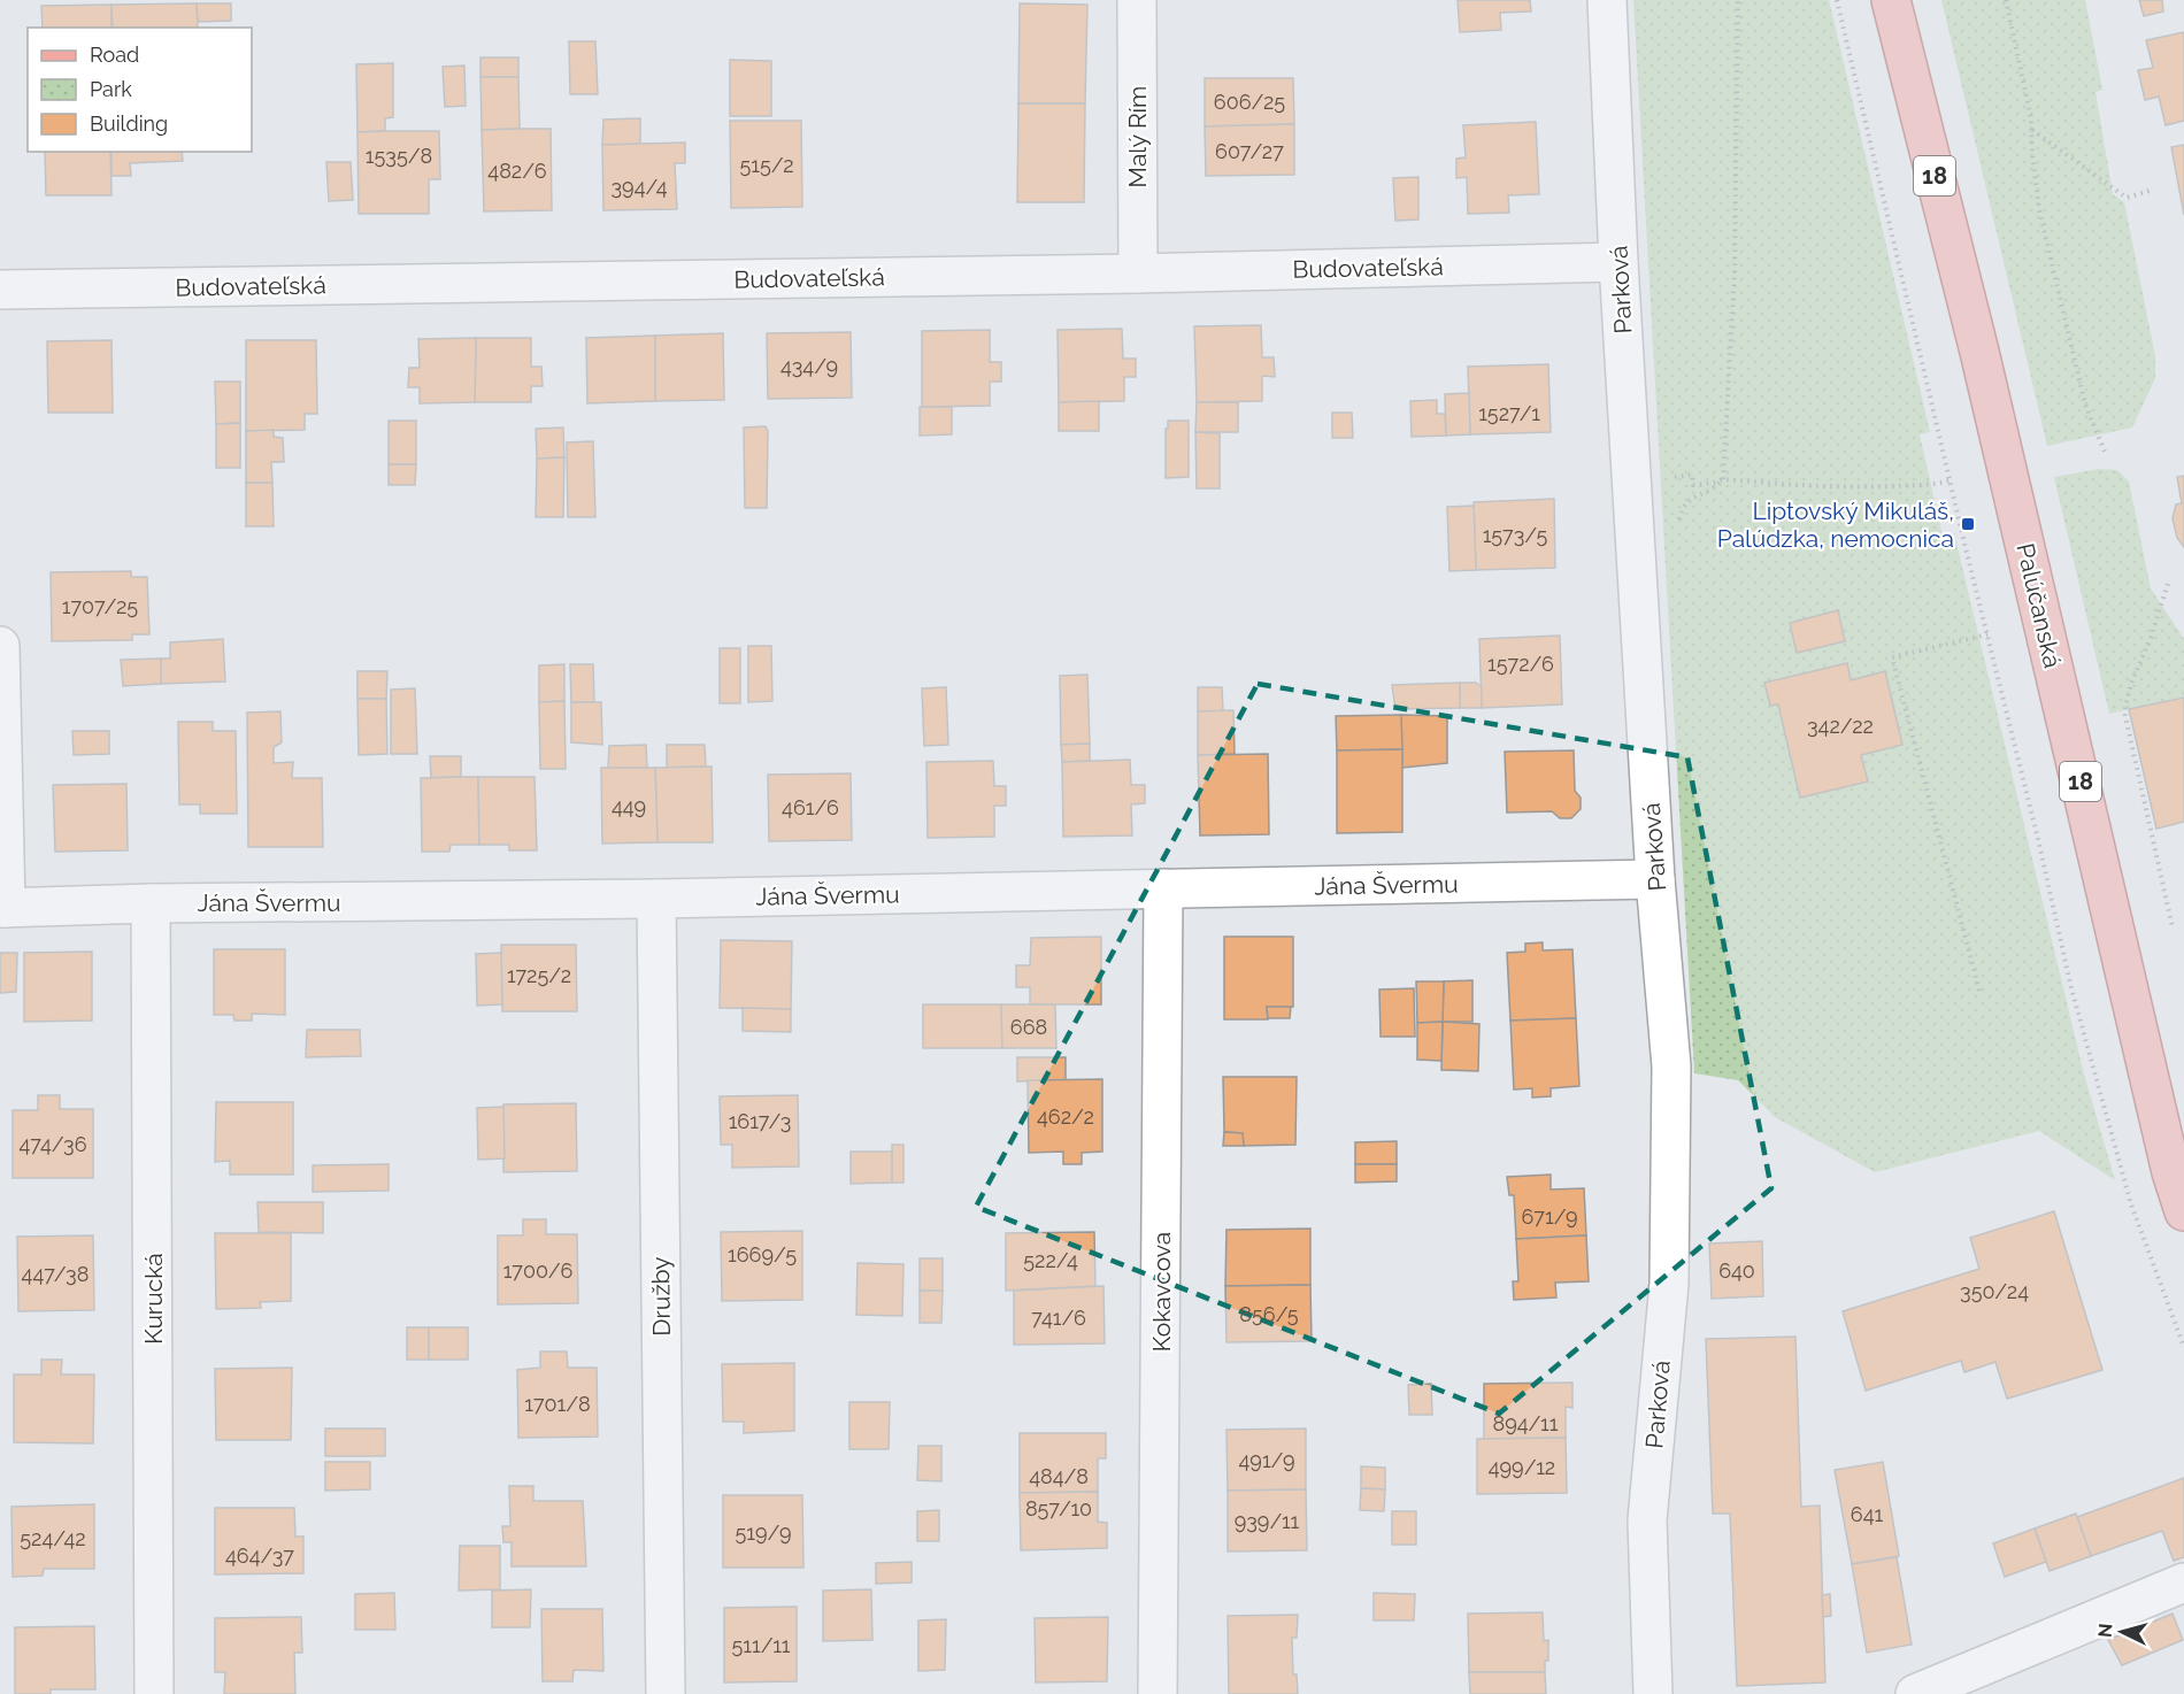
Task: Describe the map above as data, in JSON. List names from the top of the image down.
{
  "streets": {
    "main road": ["18", "Palúčanská"],
    "street": [
      "Malý Rím",
      "Budovateľská",
      "Parková",
      "Jána Švermu",
      "Kokavcova",
      "Družby",
      "Kurucká"
    ]
  },
  "crossings": [
    ["Malý Rím", "Budovateľská"],
    ["Budovateľská", "Parková"],
    ["Parková", "Jána Švermu"],
    ["Jána Švermu", "Kokavcova"],
    ["Jána Švermu", "Družby"],
    ["Jána Švermu", "Kurucká"]
  ],
  "places": {
    "transit": ["Liptovský Mikuláš, Palúdzka, nemocnica"]
  },
  "house_numbers": [
    "606/25",
    "607/27",
    "1535/8",
    "515/2",
    "482/6",
    "394/4",
    "434/9",
    "1527/1",
    "1573/5",
    "1707/25",
    "1572/6",
    "342/22",
    "449",
    "461/6",
    "1725/2",
    "668",
    "462/2",
    "1617/3",
    "474/36",
    "671/9",
    "1669/5",
    "522/4",
    "1700/6",
    "640",
    "447/38",
    "350/24",
    "856/5",
    "741/6",
    "1701/8",
    "894/11",
    "491/9",
    "499/12",
    "484/8",
    "857/10",
    "641",
    "939/11",
    "519/9",
    "524/42",
    "464/37",
    "511/11"
  ],
  "legend": ["Road", "Park", "Building"],
  "north": "left"
}
